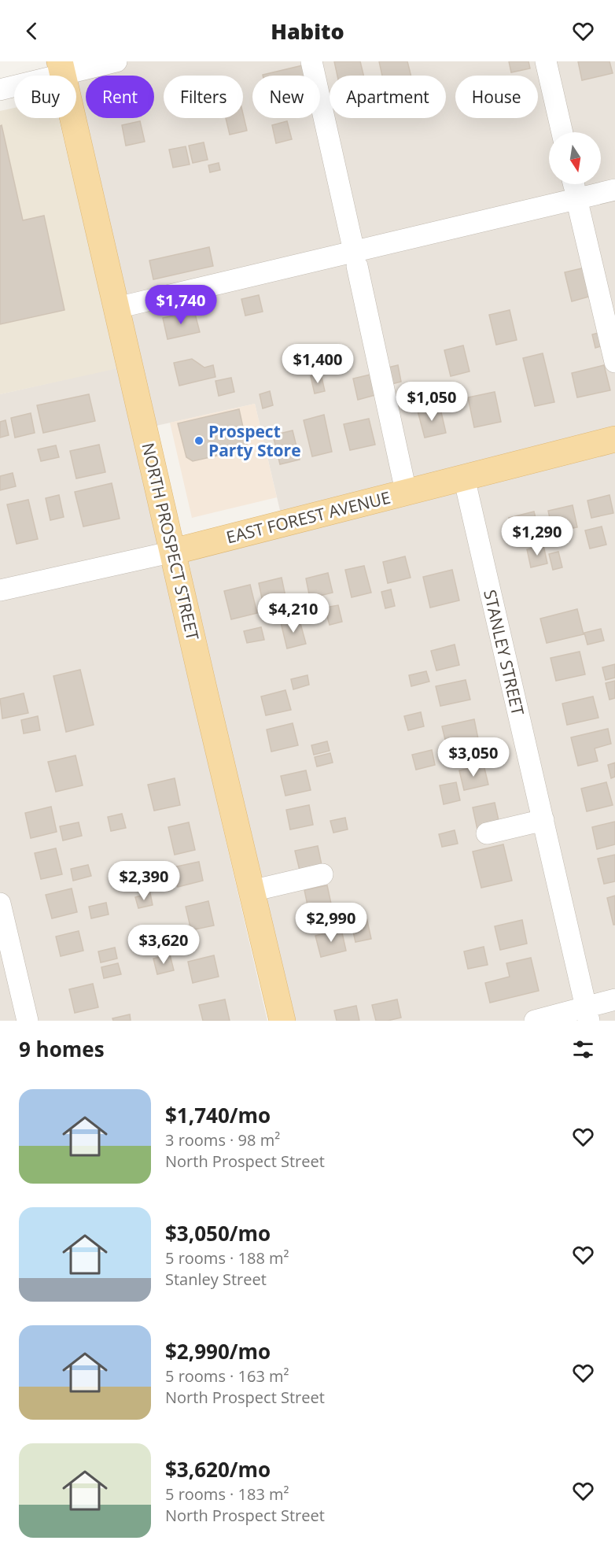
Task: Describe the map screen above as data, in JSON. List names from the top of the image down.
{
  "streets": {
    "main road": ["EAST FOREST AVENUE", "NORTH PROSPECT STREET"],
    "street": ["STANLEY STREET"]
  },
  "crossings": [
    ["EAST FOREST AVENUE", "NORTH PROSPECT STREET"],
    ["EAST FOREST AVENUE", "STANLEY STREET"]
  ],
  "places": ["Prospect Party Store"],
  "north": "bottom",
  "page": {
    "header": "Habito",
    "chip": [
      "Buy",
      "Rent",
      "Filters",
      "New",
      "Apartment",
      "House"
    ],
    "price": [
      "$1,740",
      "$1,400",
      "$1,050",
      "$1,290",
      "$4,210",
      "$3,050",
      "$2,390",
      "$2,990",
      "$3,620"
    ],
    "heading": "9 homes",
    "list": [
      {
        "name": "$1,740/mo",
        "note": "3 rooms · 98 m² · North Prospect Street"
      },
      {
        "name": "$3,050/mo",
        "note": "5 rooms · 188 m² · Stanley Street"
      },
      {
        "name": "$2,990/mo",
        "note": "5 rooms · 163 m² · North Prospect Street"
      },
      {
        "name": "$3,620/mo",
        "note": "5 rooms · 183 m² · North Prospect Street"
      }
    ]
  }
}
